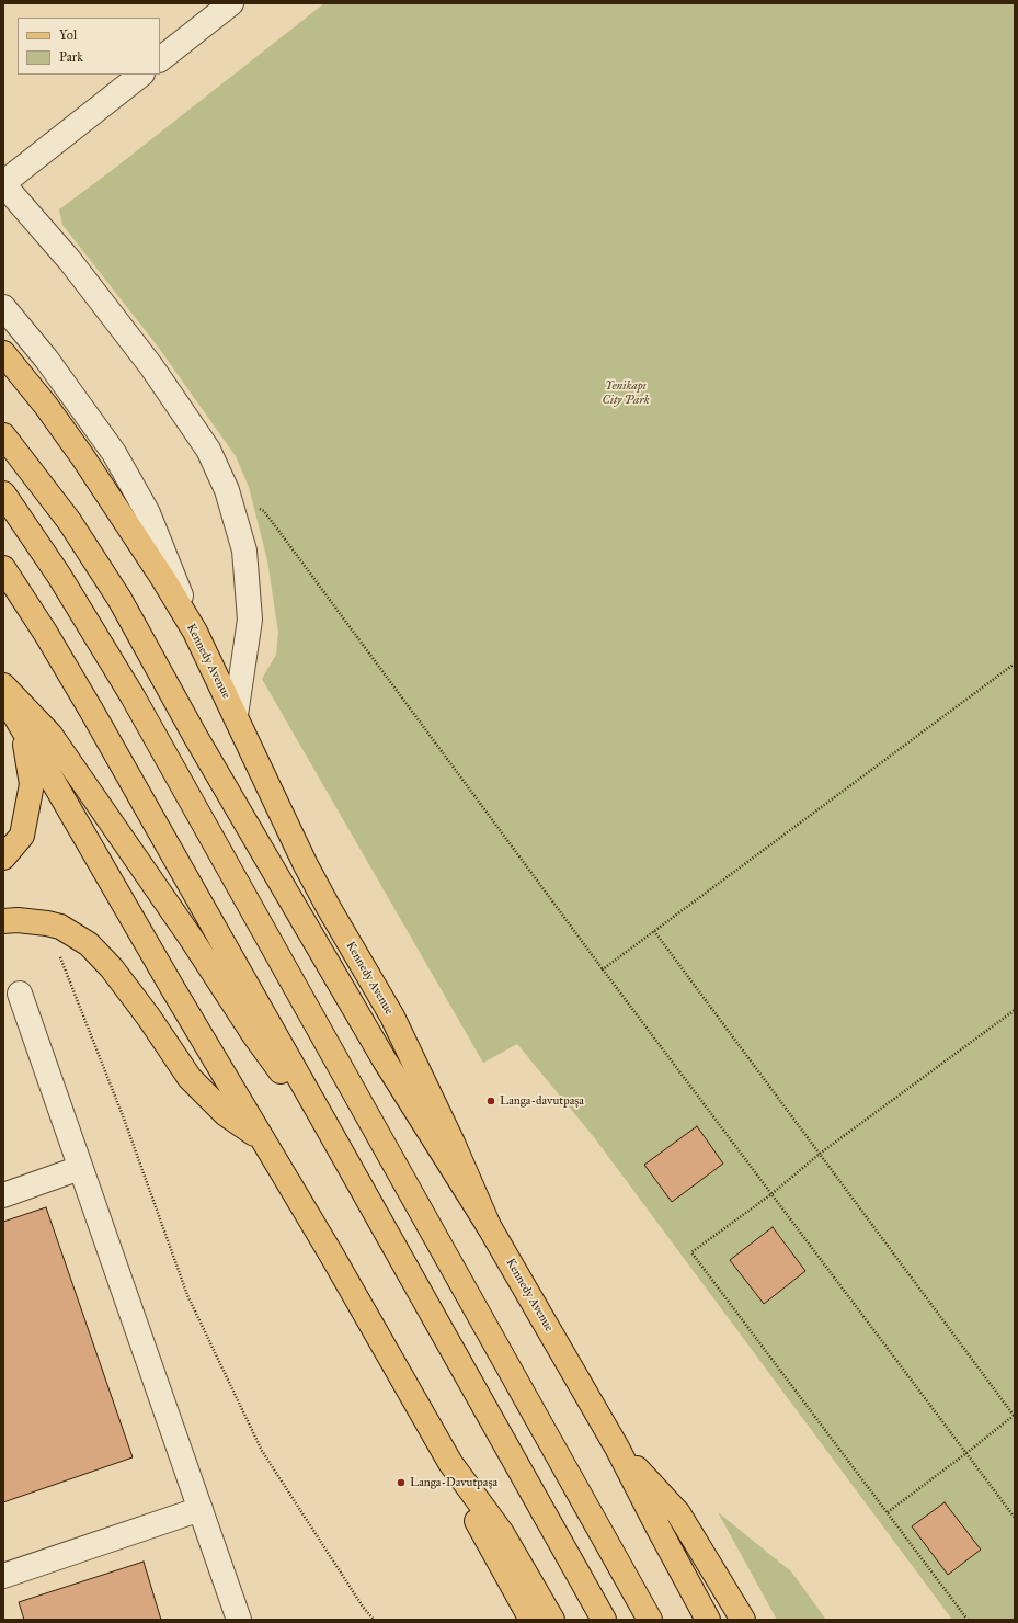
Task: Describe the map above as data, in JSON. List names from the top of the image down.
{
  "streets": {
    "main road": ["Kennedy Avenue"]
  },
  "parks": ["Yenikapı City Park"],
  "places": ["Langa-davutpaşa", "Langa-Davutpaşa"],
  "legend": ["Yol", "Park"]
}
